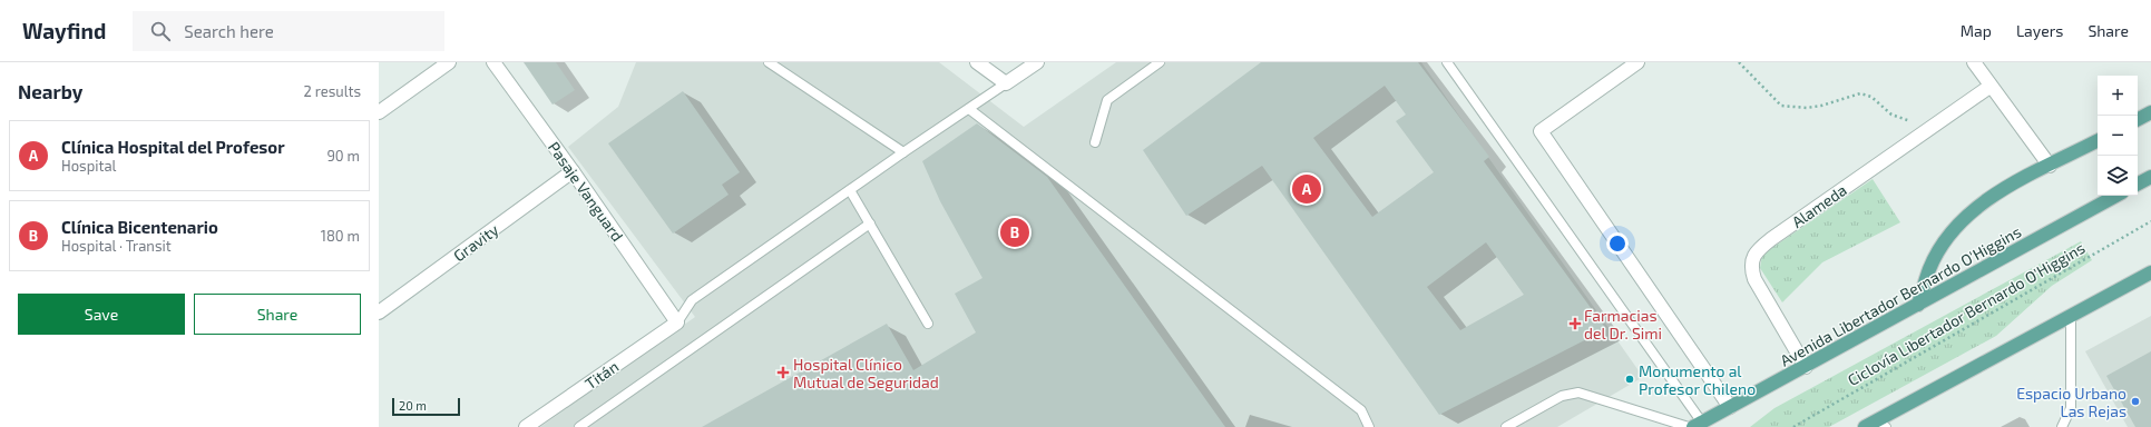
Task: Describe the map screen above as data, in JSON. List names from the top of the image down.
{
  "streets": {
    "main road": ["Avenida Libertador Bernardo O'Higgins"],
    "street": [
      "Pasaje Vanguard",
      "Alameda",
      "Gravity",
      "Titán"
    ],
    "path": ["Ciclovía Libertador Bernardo O'Higgins"]
  },
  "crossings": [
    ["Pasaje Vanguard", "Gravity"],
    ["Pasaje Vanguard", "Titán"],
    ["Alameda", "Avenida Libertador Bernardo O'Higgins"]
  ],
  "places": {
    "health": ["Farmacias del Dr. Simi", "Hospital Clínico Mutual de Seguridad"],
    "other": ["Monumento al Profesor Chileno", "Espacio Urbano Las Rejas"]
  },
  "scale_bar": "20 m",
  "page": {
    "header": "Wayfind",
    "search": "Search here",
    "nav": ["Map", "Layers", "Share"],
    "heading": ["Nearby", "2 results"],
    "map_buttons": ["+", "−"],
    "list": [
      {
        "mark": "A",
        "name": "Clínica Hospital del Profesor",
        "note": "Hospital",
        "value": "90 m"
      },
      {
        "mark": "B",
        "name": "Clínica Bicentenario",
        "note": "Hospital · Transit",
        "value": "180 m"
      }
    ],
    "pins": ["A", "B"],
    "buttons": ["Save", "Share"],
    "scale": "20 m"
  }
}
